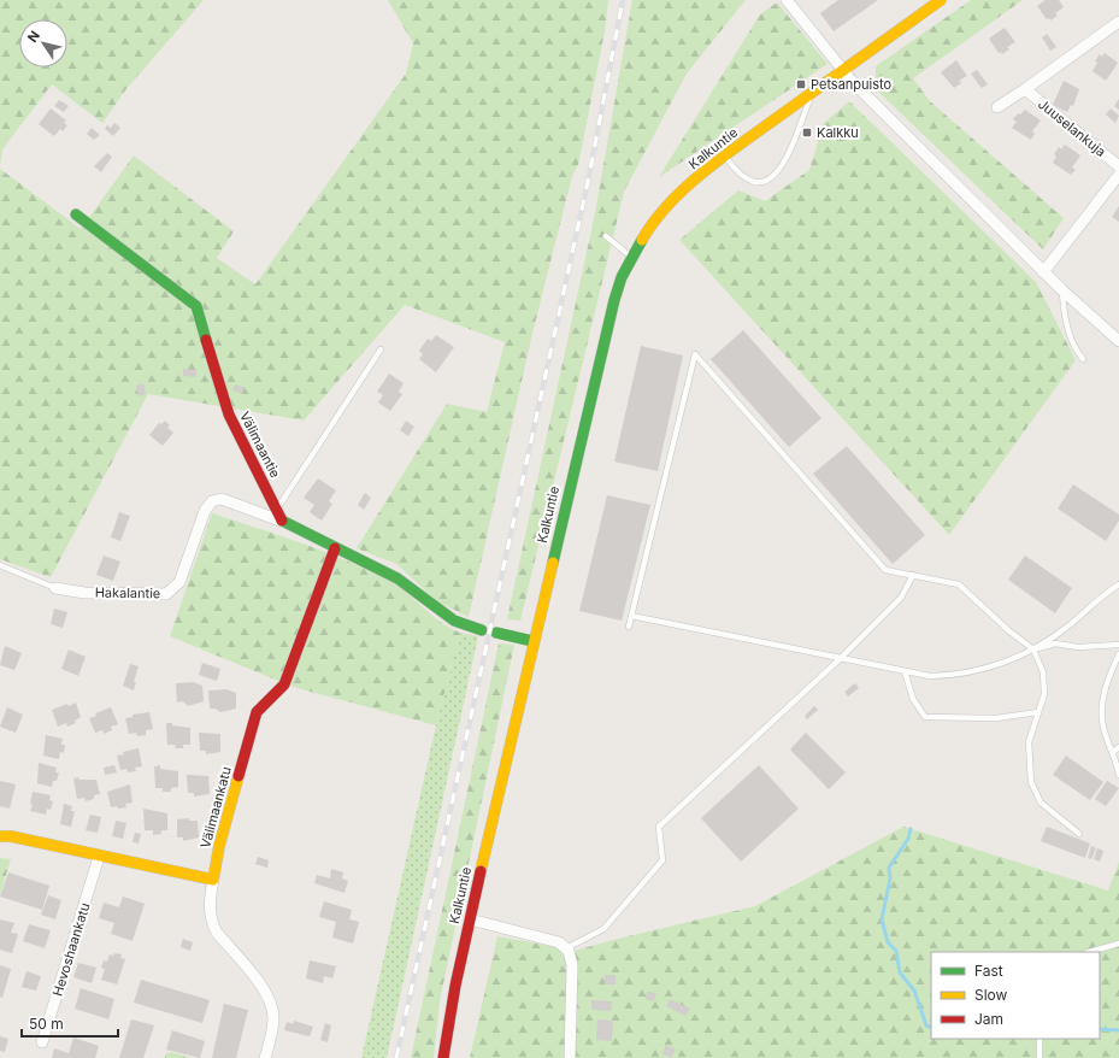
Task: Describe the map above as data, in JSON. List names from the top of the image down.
{
  "streets": {
    "street": [
      "Juuselankuja",
      "Kalkuntie",
      "Välimaantie",
      "Hakalantie",
      "Välimaankatu",
      "Hevoshaankatu"
    ]
  },
  "crossings": [
    ["Välimaantie", "Hakalantie"]
  ],
  "places": {
    "transit": ["Petsanpuisto", "Kalkku"]
  },
  "legend": ["Fast", "Slow", "Jam"],
  "scale_bar": "50 m",
  "north": "top left"
}
